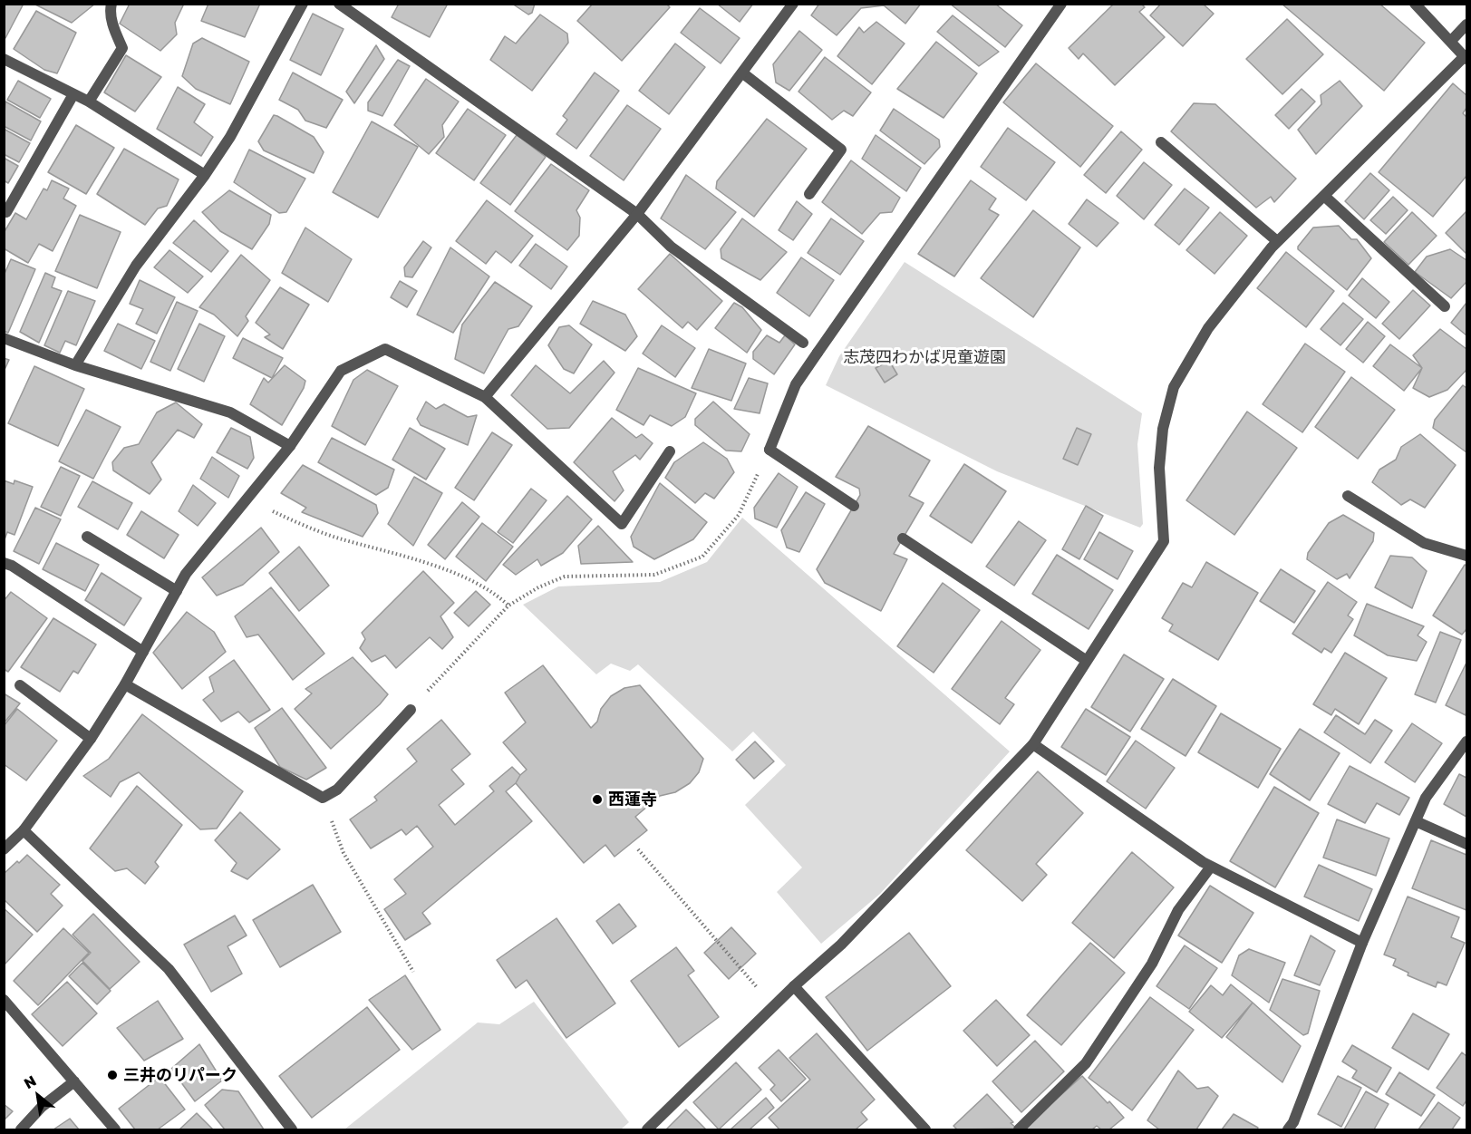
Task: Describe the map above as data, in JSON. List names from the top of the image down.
{
  "parks": ["志茂四わかば児童遊園"],
  "places": ["西蓮寺", "三井のリパーク"],
  "north": "top left"
}
